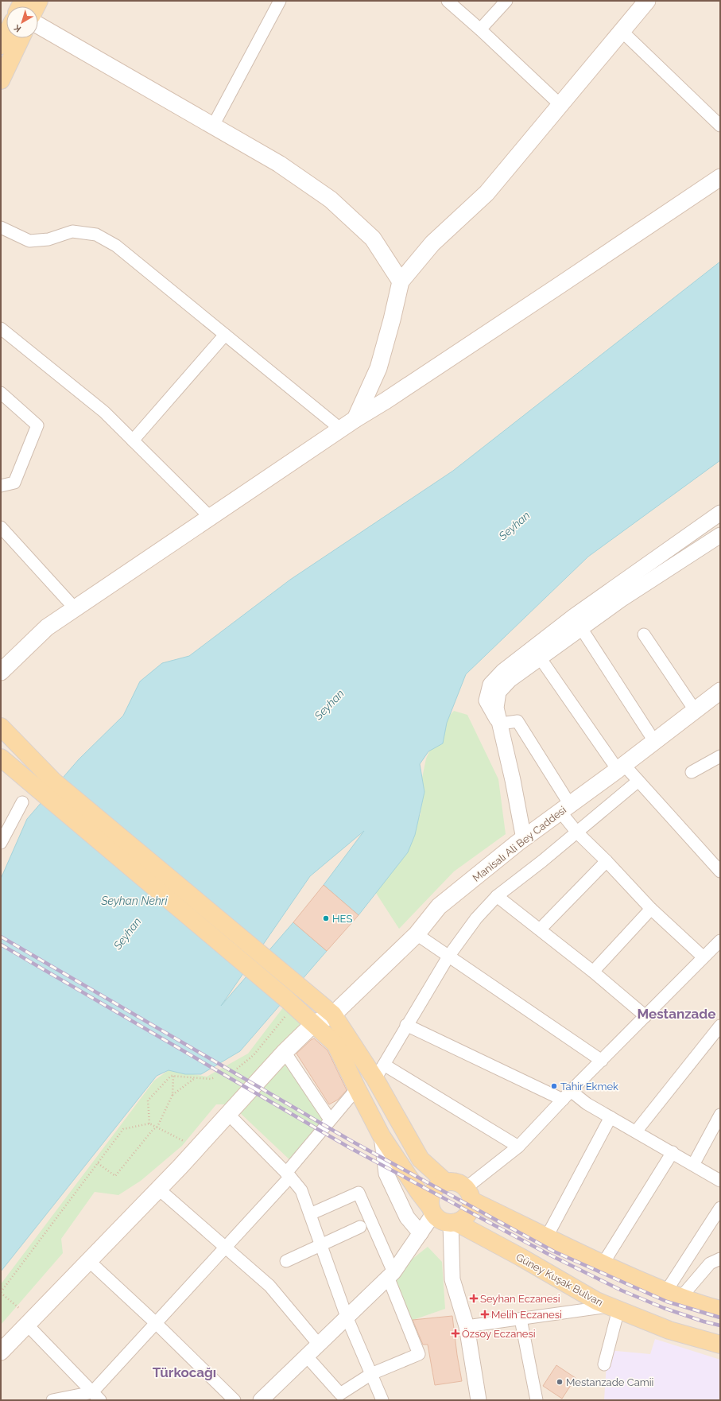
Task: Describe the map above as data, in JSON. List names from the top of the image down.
{
  "streets": {
    "main road": ["Manisalı Ali Bey Caddesi", "Güney Kuşak Bulvarı"]
  },
  "districts": ["Mestanzade", "Türkocağı"],
  "water": ["Seyhan", "Seyhan Nehri"],
  "places": {
    "other": ["HES", "Tahir Ekmek", "Mestanzade Camii"],
    "health": ["Seyhan Eczanesi", "Melih Eczanesi", "Özsoy Eczanesi"]
  },
  "north": "bottom left"
}
